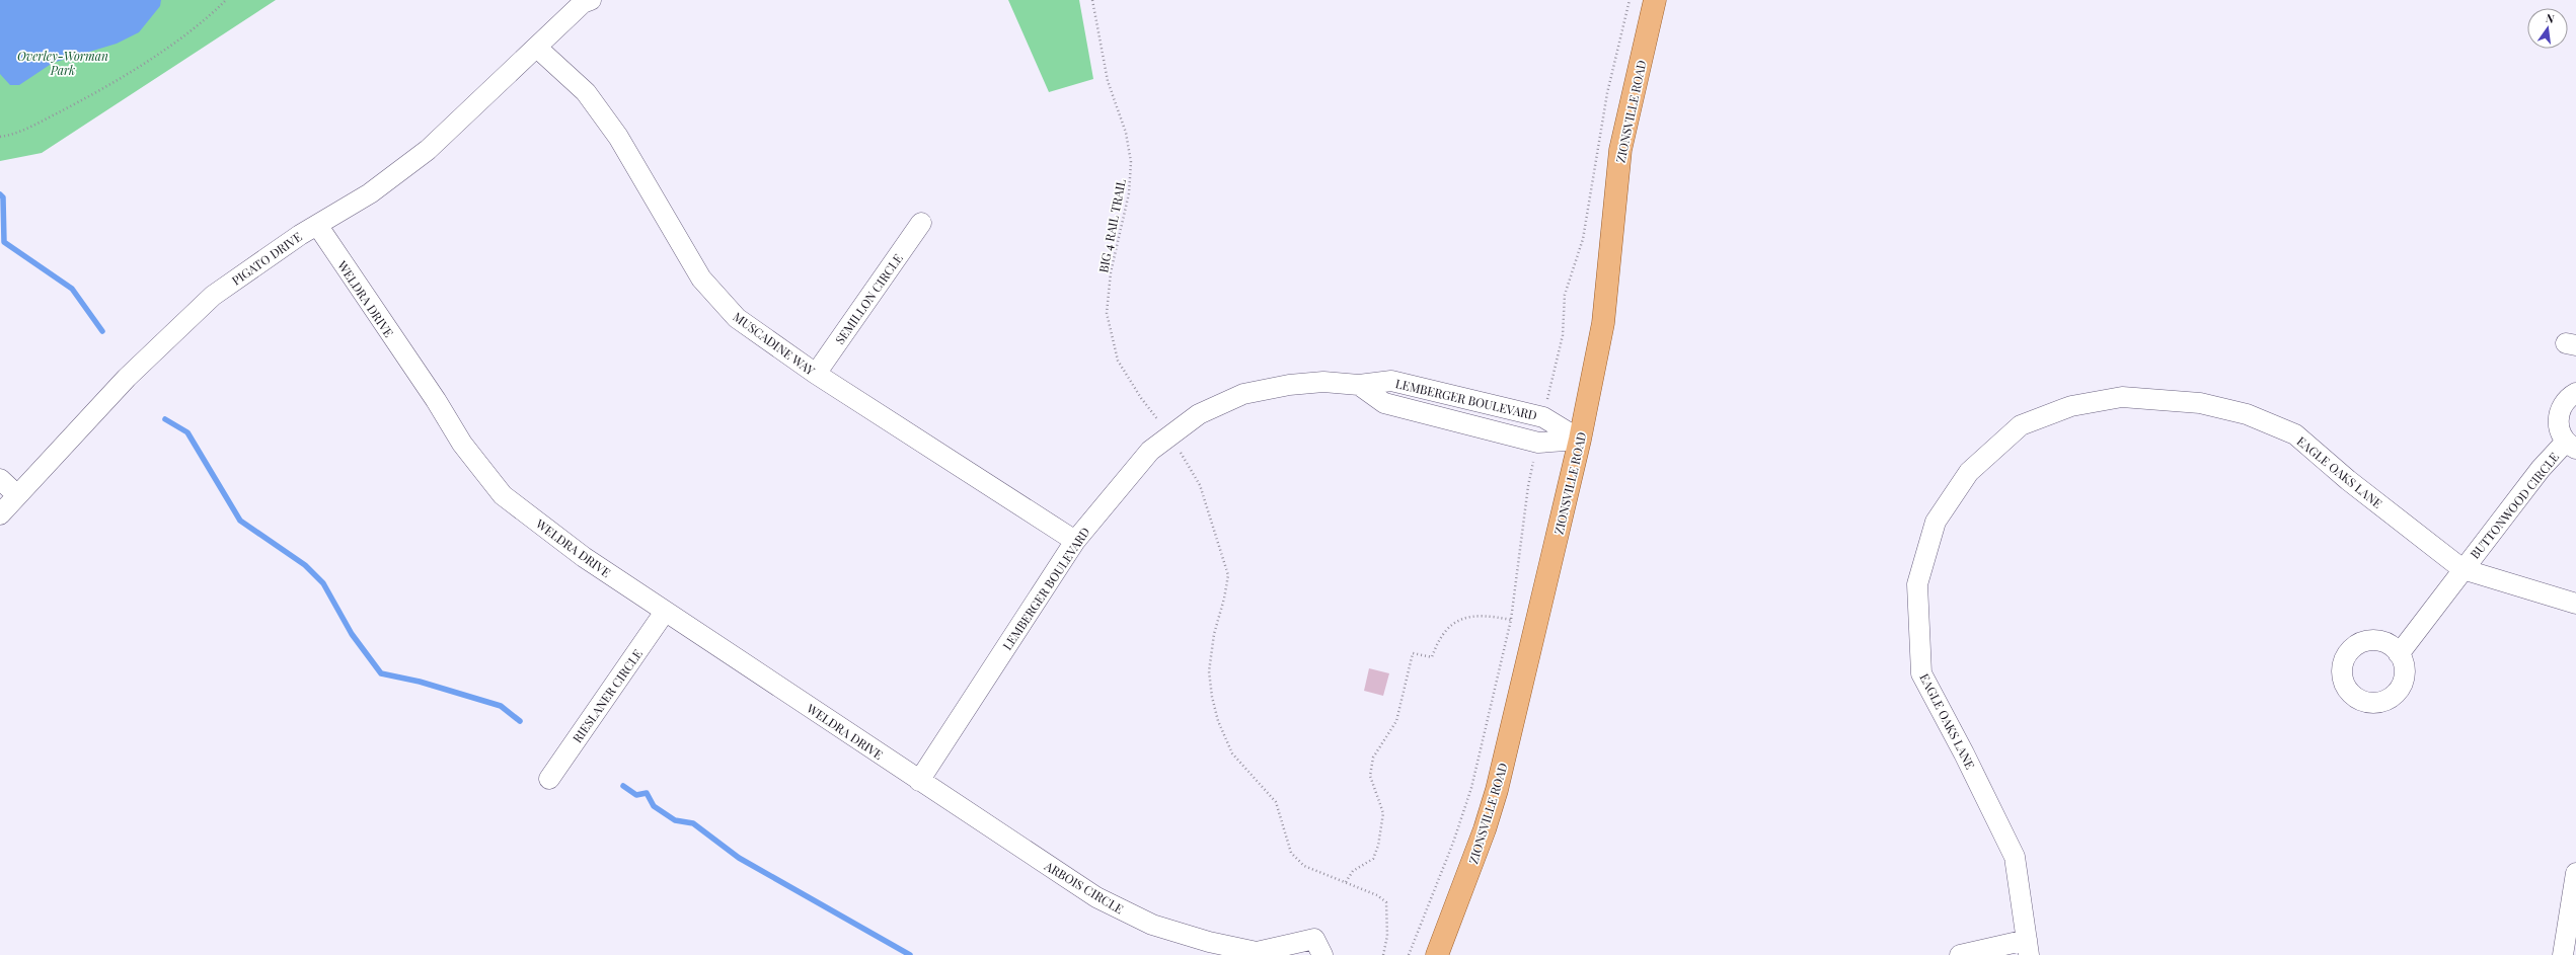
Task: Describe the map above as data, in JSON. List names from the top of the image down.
{
  "streets": {
    "main road": ["ZIONSVILLE ROAD"],
    "street": [
      "PIGATO DRIVE",
      "WELDRA DRIVE",
      "SEMILLON CIRCLE",
      "MUSCADINE WAY",
      "LEMBERGER BOULEVARD",
      "EAGLE OAKS LANE",
      "BUTTONWOOD CIRCLE",
      "RIESLANER CIRCLE",
      "ARBOIS CIRCLE"
    ],
    "path": ["BIG 4 RAIL TRAIL"]
  },
  "crossings": [
    ["ZIONSVILLE ROAD", "LEMBERGER BOULEVARD"],
    ["PIGATO DRIVE", "WELDRA DRIVE"],
    ["PIGATO DRIVE", "MUSCADINE WAY"],
    ["WELDRA DRIVE", "LEMBERGER BOULEVARD"],
    ["WELDRA DRIVE", "RIESLANER CIRCLE"],
    ["WELDRA DRIVE", "ARBOIS CIRCLE"],
    ["SEMILLON CIRCLE", "MUSCADINE WAY"],
    ["MUSCADINE WAY", "LEMBERGER BOULEVARD"],
    ["LEMBERGER BOULEVARD", "ARBOIS CIRCLE"],
    ["EAGLE OAKS LANE", "BUTTONWOOD CIRCLE"]
  ],
  "parks": ["Overley-Worman Park"],
  "north": "top"
}
